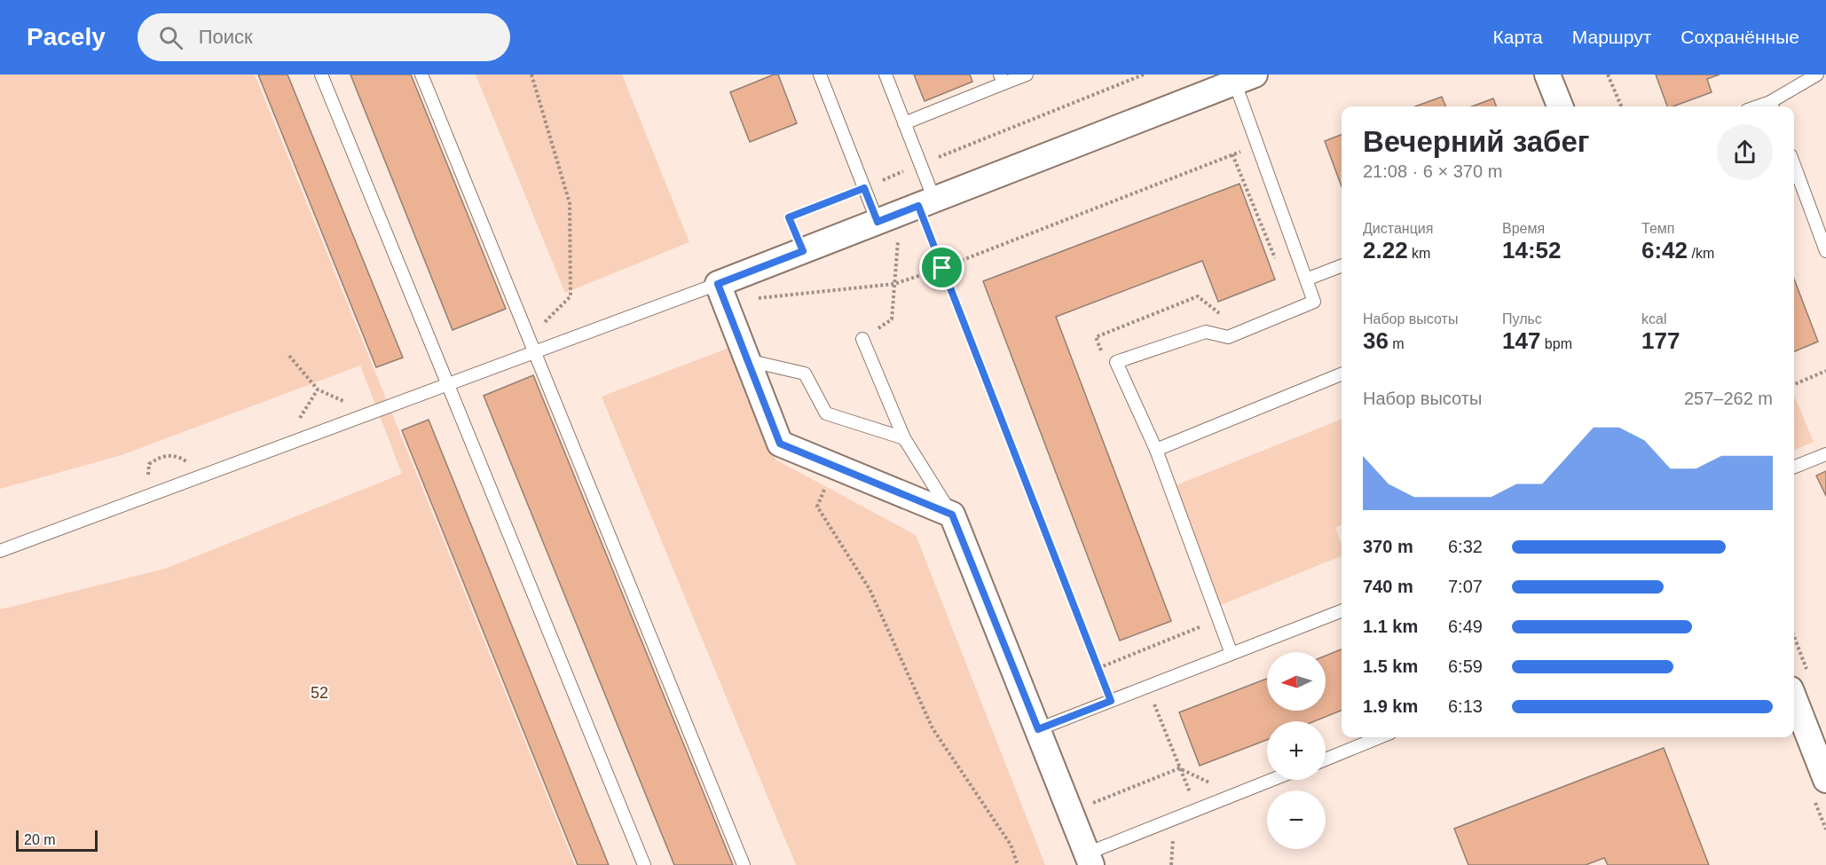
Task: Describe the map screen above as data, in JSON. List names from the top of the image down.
{
  "parks": ["52"],
  "scale_bar": "20 m",
  "north": "left",
  "page": {
    "header": "Pacely",
    "search": "Поиск",
    "nav": ["Карта", "Маршрут", "Сохранённые"],
    "heading": ["Вечерний забег", "21:08 · 6 × 370 m"],
    "stats": [
      ["Дистанция", "2.22 km"],
      ["Время", "14:52"],
      ["Темп", "6:42 /km"],
      ["Набор высоты", "36 m"],
      ["Пульс", "147 bpm"],
      ["kcal", "177"]
    ],
    "chart": ["Набор высоты", "257–262 m"],
    "list": [
      {
        "name": "370 m",
        "note": "6:32"
      },
      {
        "name": "740 m",
        "note": "7:07"
      },
      {
        "name": "1.1 km",
        "note": "6:49"
      },
      {
        "name": "1.5 km",
        "note": "6:59"
      },
      {
        "name": "1.9 km",
        "note": "6:13"
      }
    ],
    "map_buttons": ["+", "−"],
    "scale": "20 m"
  }
}
